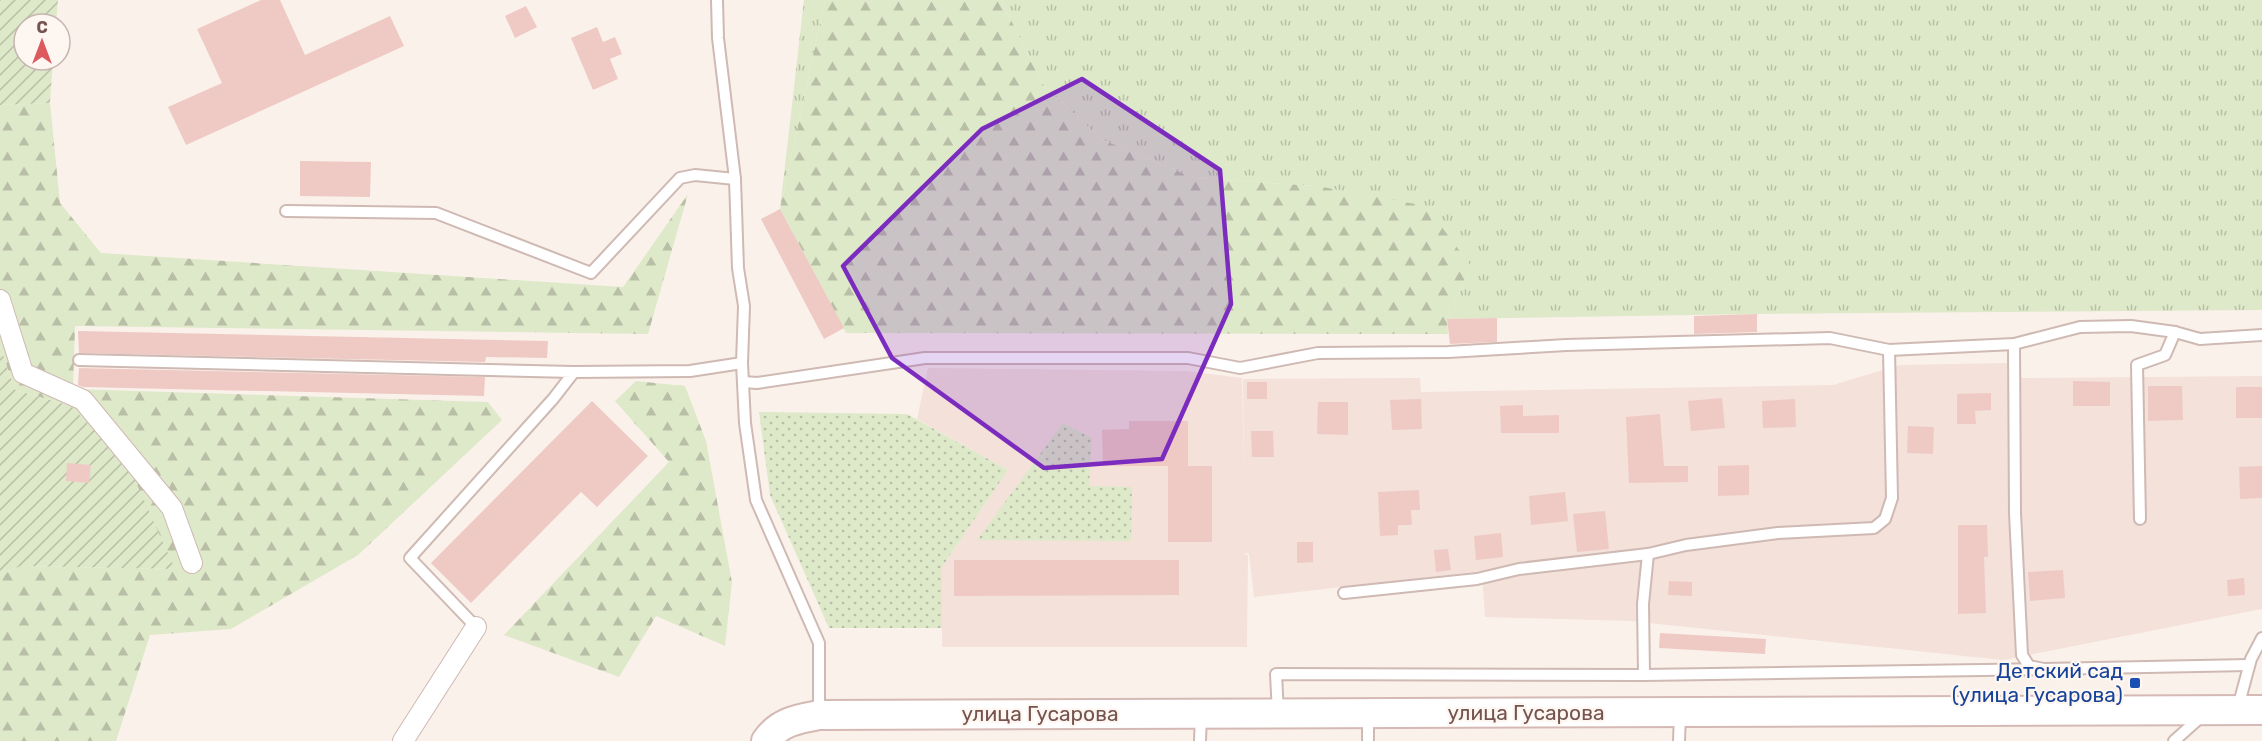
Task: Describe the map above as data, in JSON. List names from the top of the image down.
{
  "streets": {
    "street": ["улица Гусарова"]
  },
  "places": {
    "transit": ["Детский сад (улица Гусарова)"]
  },
  "north": "top"
}
